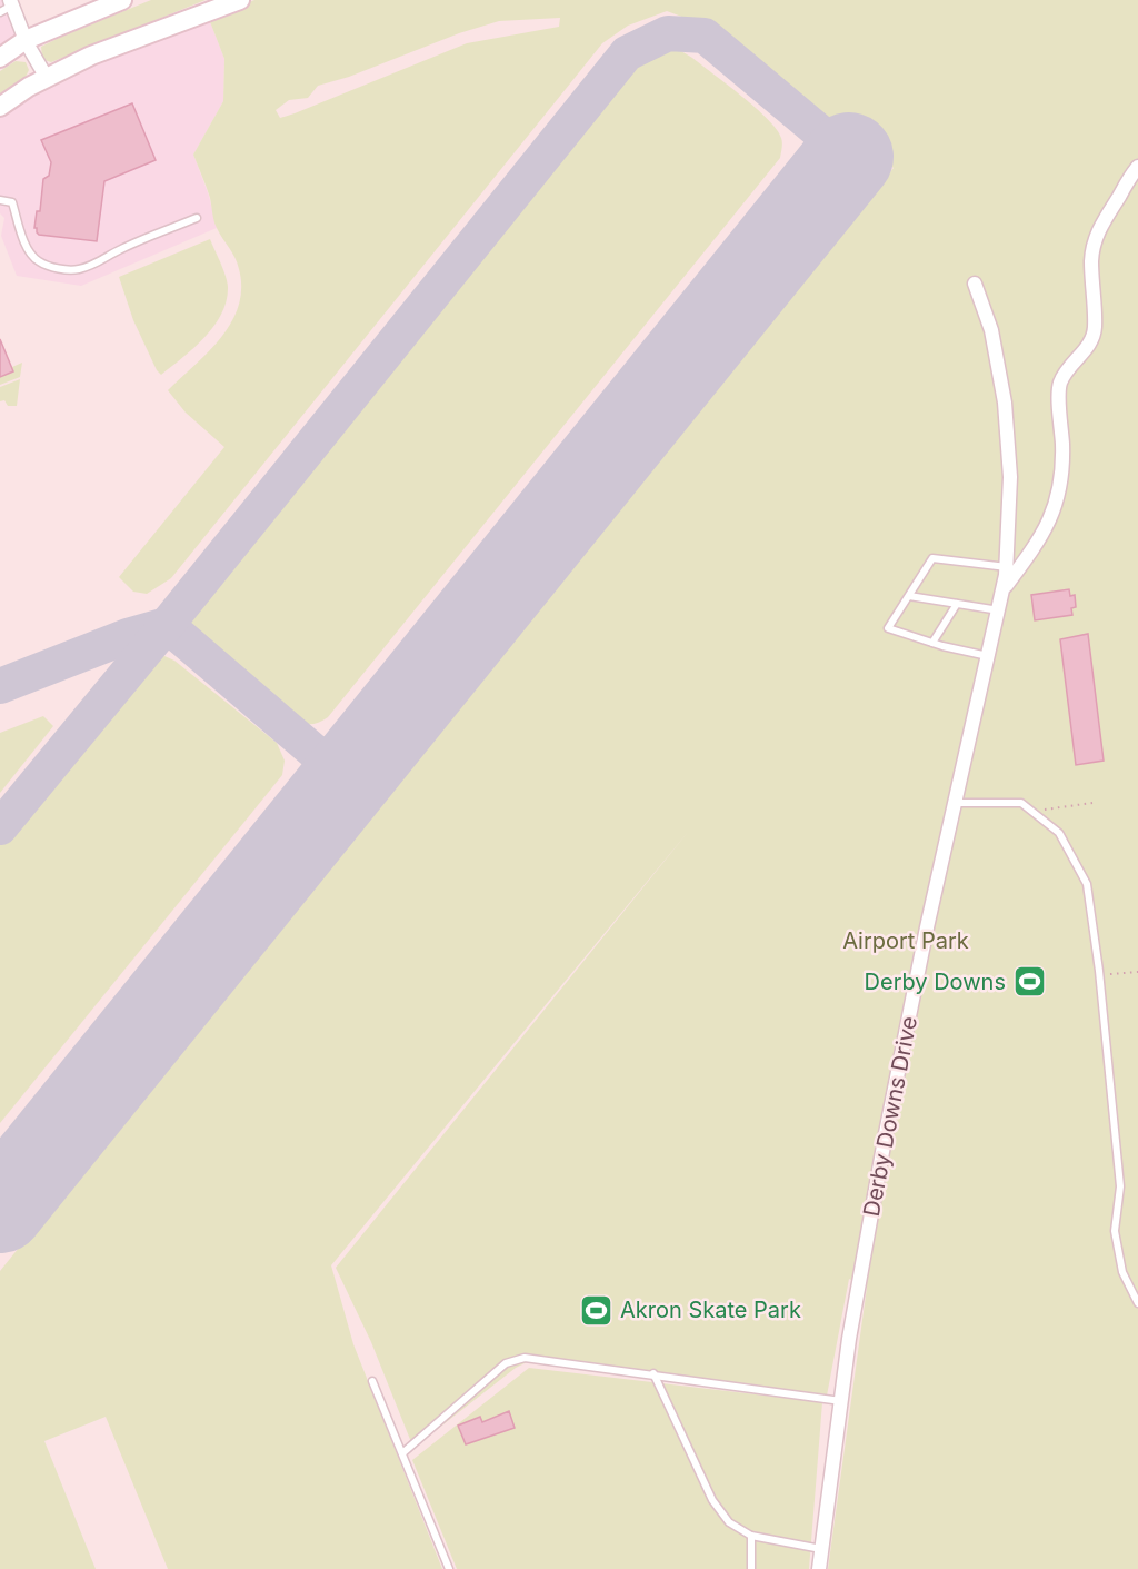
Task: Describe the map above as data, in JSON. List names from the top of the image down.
{
  "streets": {
    "street": ["Derby Downs Drive"]
  },
  "parks": ["Airport Park"],
  "places": {
    "sports": ["Derby Downs", "Akron Skate Park"]
  }
}
